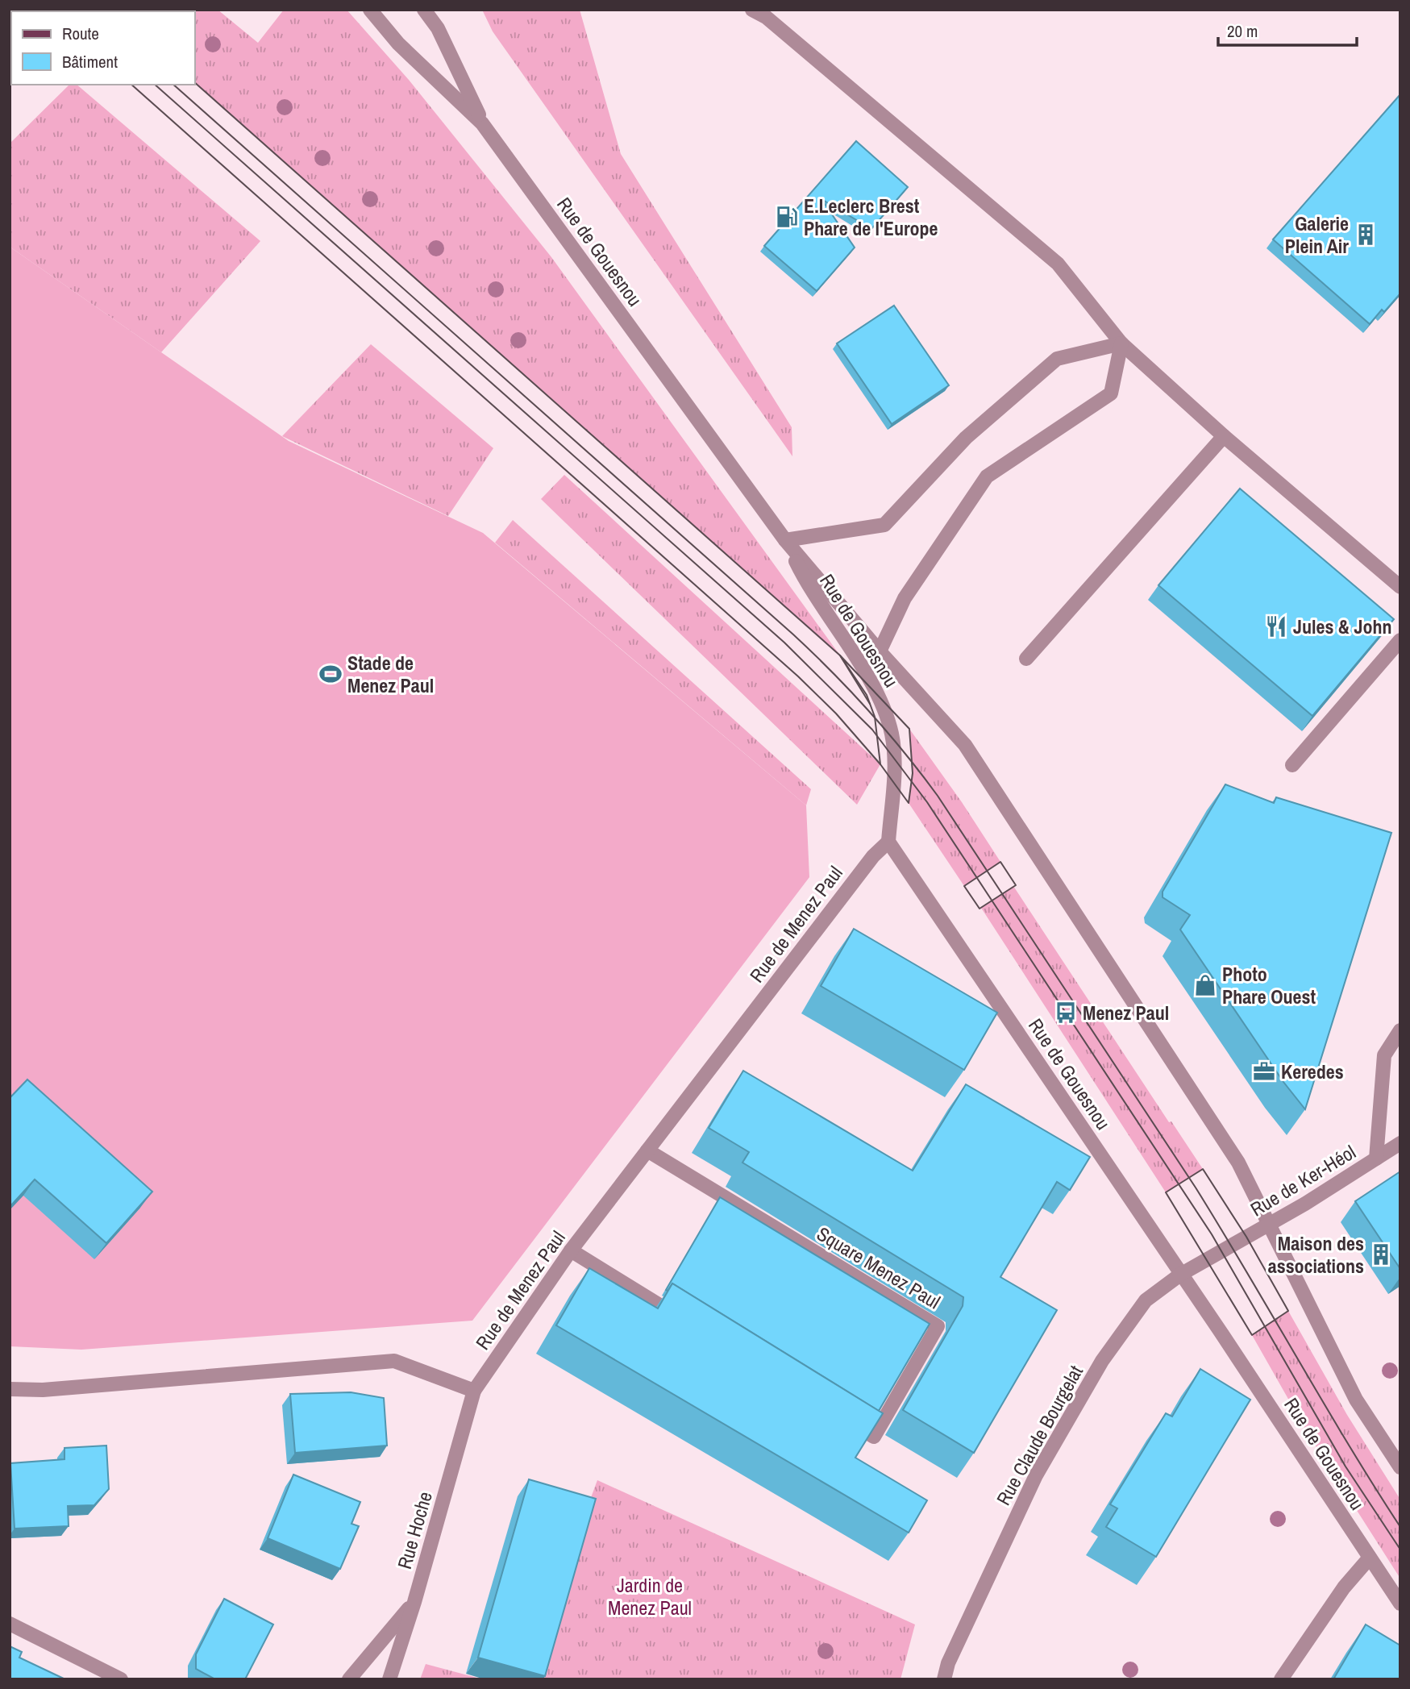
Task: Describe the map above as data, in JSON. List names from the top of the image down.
{
  "streets": {
    "street": [
      "Rue de Gouesnou",
      "Rue de Menez Paul",
      "Rue de Ker-Héol",
      "Square Menez Paul",
      "Rue Claude Bourgelat",
      "Rue Hoche"
    ]
  },
  "crossings": [
    ["Rue de Gouesnou", "Rue de Menez Paul"],
    ["Rue de Gouesnou", "Rue de Ker-Héol"],
    ["Rue de Gouesnou", "Rue Claude Bourgelat"],
    ["Rue de Menez Paul", "Square Menez Paul"],
    ["Rue de Menez Paul", "Rue Hoche"],
    ["Rue de Ker-Héol", "Rue Claude Bourgelat"]
  ],
  "parks": ["Jardin de Menez Paul"],
  "places": {
    "fuel station": ["E.Leclerc Brest Phare de l'Europe"],
    "building": ["Galerie Plein Air", "Maison des associations"],
    "restaurant": ["Jules & John"],
    "sports": ["Stade de Menez Paul"],
    "shop": ["Photo Phare Ouest"],
    "bus stop": ["Menez Paul"],
    "office": ["Keredes"]
  },
  "legend": ["Route", "Bâtiment"],
  "scale_bar": "20 m"
}
